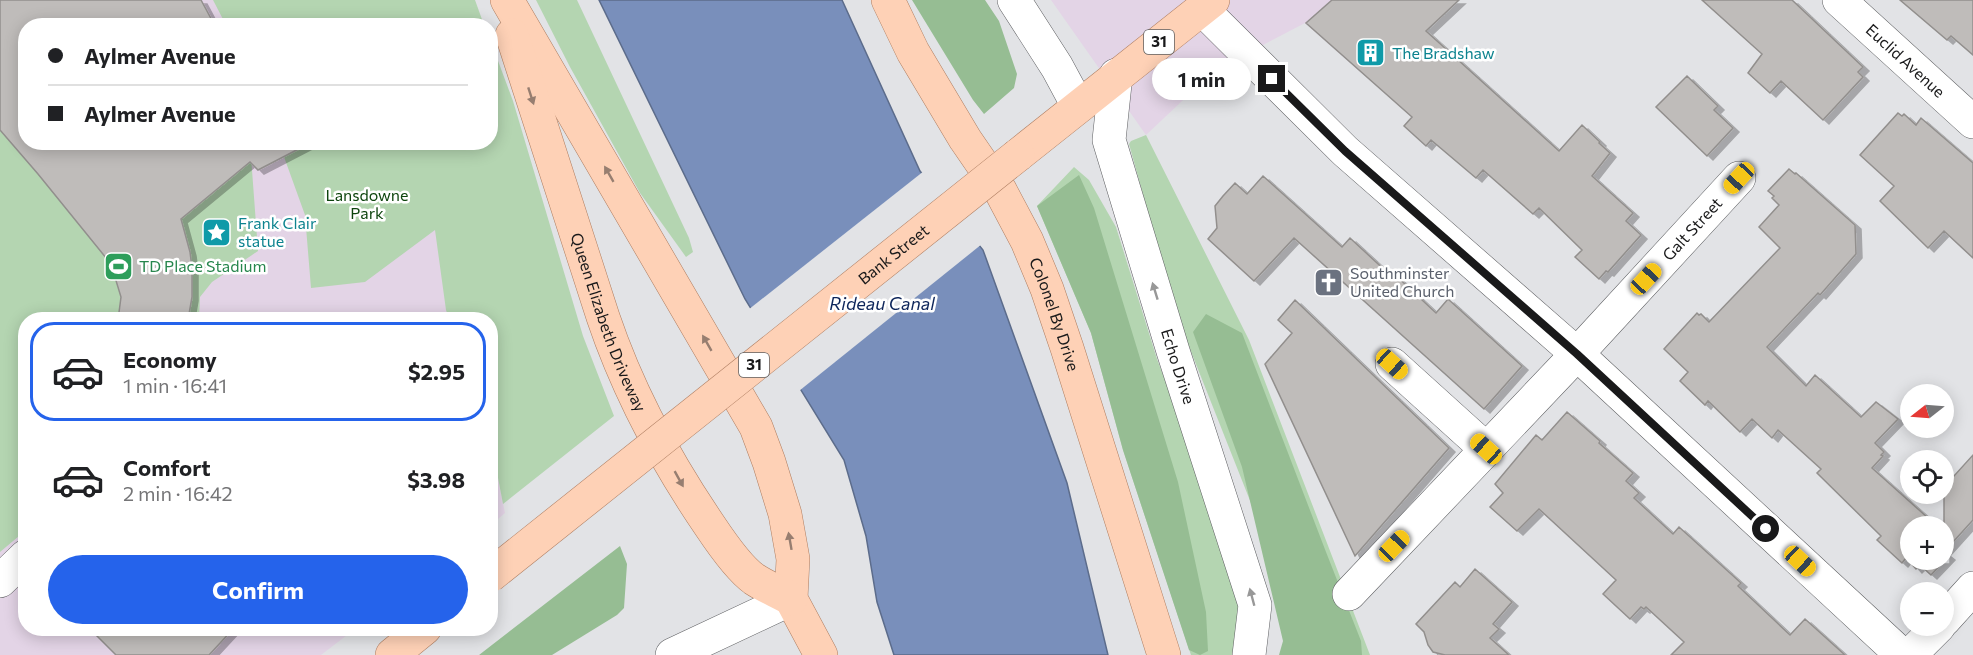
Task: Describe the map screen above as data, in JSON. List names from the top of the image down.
{
  "streets": {
    "main road": [
      "31",
      "Bank Street",
      "Colonel By Drive",
      "Queen Elizabeth Driveway"
    ],
    "street": ["Euclid Avenue", "Galt Street", "Echo Drive"]
  },
  "crossings": [
    ["Bank Street", "Echo Drive"]
  ],
  "one_way": ["Echo Drive"],
  "water": ["Rideau Canal"],
  "parks": ["Lansdowne Park"],
  "places": {
    "building": ["The Bradshaw"],
    "place": ["Frank Clair statue"],
    "sports": ["TD Place Stadium"],
    "church": ["Southminster United Church"]
  },
  "north": "left",
  "page": {
    "banner": ["Aylmer Avenue", "Aylmer Avenue"],
    "bubble": "1 min",
    "list": [
      {
        "name": "Economy",
        "note": "1 min · 16:41",
        "value": "$2.95"
      },
      {
        "name": "Comfort",
        "note": "2 min · 16:42",
        "value": "$3.98"
      }
    ],
    "map_buttons": ["+", "−"],
    "buttons": "Confirm"
  }
}
